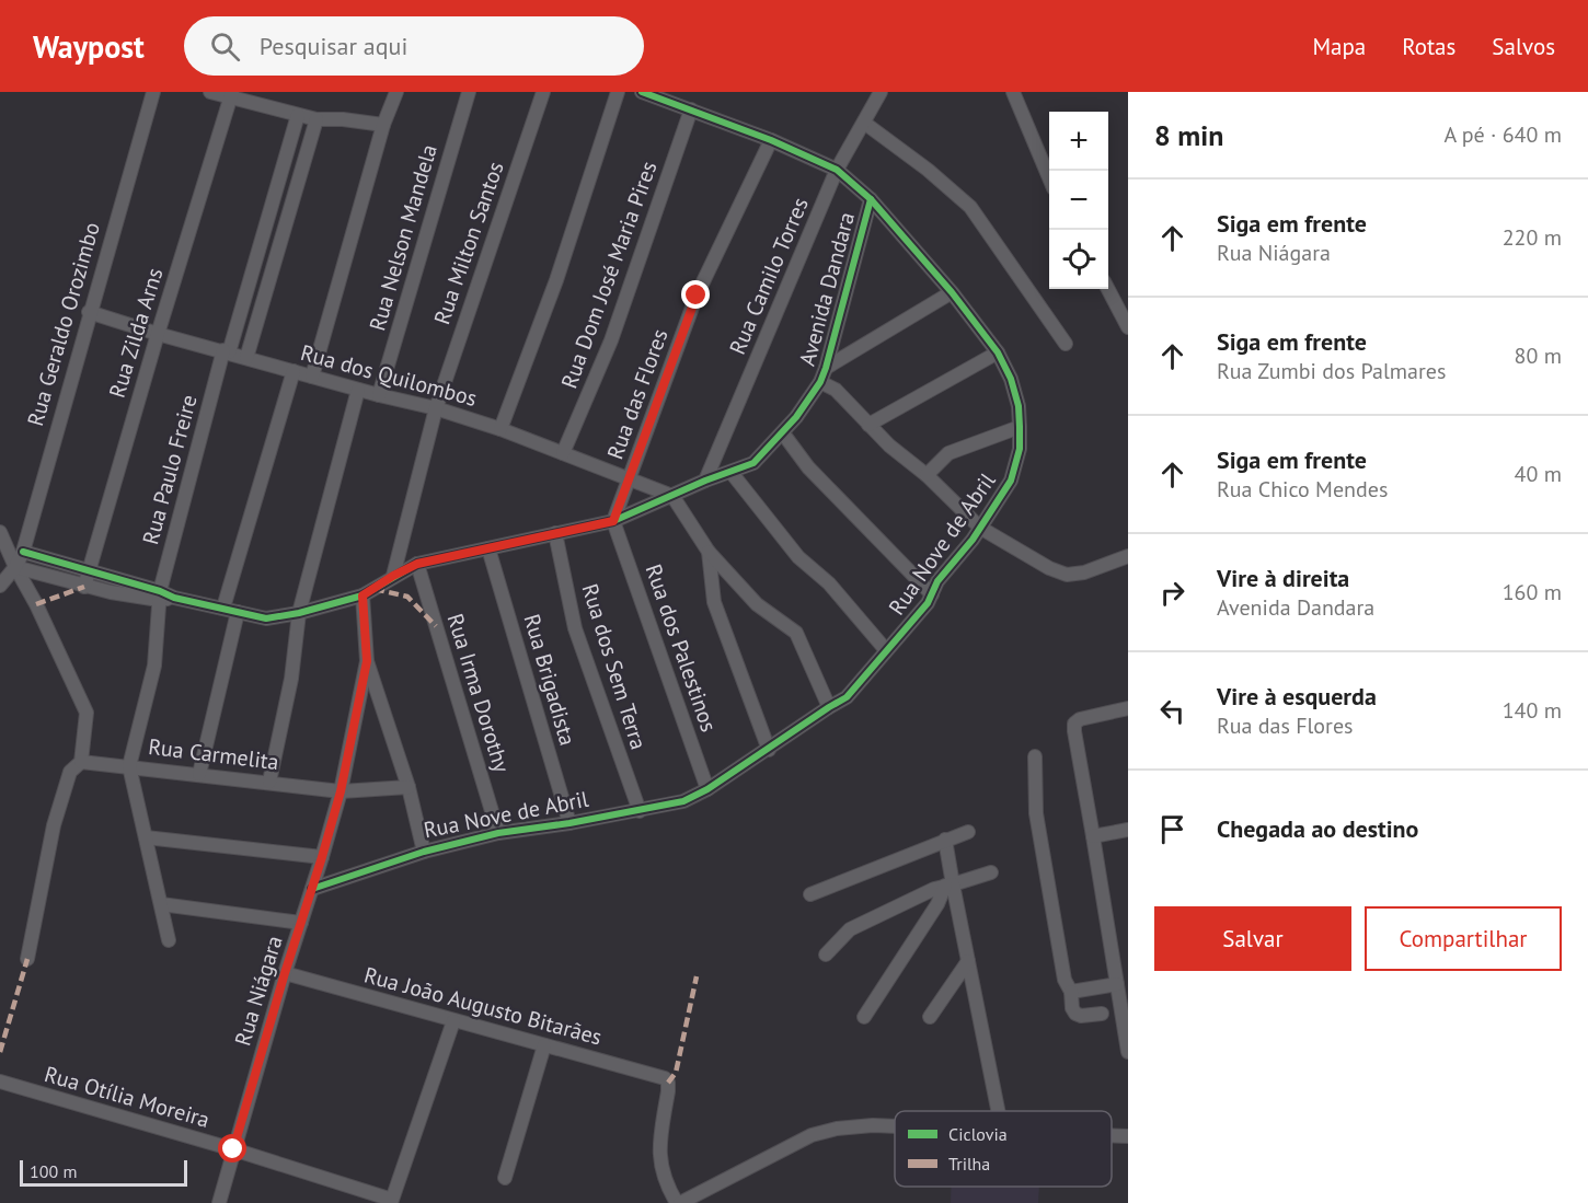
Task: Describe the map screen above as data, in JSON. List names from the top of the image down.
{
  "streets": {
    "street": [
      "Rua Nelson Mandela",
      "Rua Milton Santos",
      "Rua Dom José Maria Pires",
      "Rua Camilo Torres",
      "Avenida Dandara",
      "Rua Geraldo Orozimbo",
      "Rua Zilda Arns",
      "Rua dos Quilombos",
      "Rua das Flores",
      "Rua Paulo Freire",
      "Rua Nove de Abril",
      "Rua dos Palestinos",
      "Rua dos Sem Terra",
      "Rua Brigadista",
      "Rua Irma Dorothy",
      "Rua Carmelita",
      "Rua Niágara",
      "Rua João Augusto Bitarães",
      "Rua Otília Moreira"
    ]
  },
  "crossings": [
    ["Rua Nelson Mandela", "Rua dos Quilombos"],
    ["Rua Milton Santos", "Avenida Dandara"],
    ["Rua Milton Santos", "Rua dos Quilombos"],
    ["Rua Dom José Maria Pires", "Rua dos Quilombos"],
    ["Rua Dom José Maria Pires", "Rua Nove de Abril"],
    ["Rua Camilo Torres", "Avenida Dandara"],
    ["Rua Camilo Torres", "Rua Nove de Abril"],
    ["Avenida Dandara", "Rua Geraldo Orozimbo"],
    ["Avenida Dandara", "Rua Zilda Arns"],
    ["Avenida Dandara", "Rua dos Quilombos"],
    ["Avenida Dandara", "Rua das Flores"],
    ["Avenida Dandara", "Rua Paulo Freire"],
    ["Avenida Dandara", "Rua Nove de Abril"],
    ["Avenida Dandara", "Rua dos Palestinos"],
    ["Avenida Dandara", "Rua dos Sem Terra"],
    ["Avenida Dandara", "Rua Brigadista"],
    ["Avenida Dandara", "Rua Irma Dorothy"],
    ["Rua Geraldo Orozimbo", "Rua dos Quilombos"],
    ["Rua Zilda Arns", "Rua dos Quilombos"],
    ["Rua dos Quilombos", "Rua das Flores"],
    ["Rua dos Quilombos", "Rua Paulo Freire"],
    ["Rua das Flores", "Rua Nove de Abril"],
    ["Rua das Flores", "Rua dos Palestinos"],
    ["Rua Paulo Freire", "Rua Carmelita"],
    ["Rua Nove de Abril", "Rua dos Palestinos"],
    ["Rua Nove de Abril", "Rua dos Sem Terra"],
    ["Rua Nove de Abril", "Rua Brigadista"],
    ["Rua Nove de Abril", "Rua Irma Dorothy"],
    ["Rua Nove de Abril", "Rua Niágara"],
    ["Rua Carmelita", "Rua Niágara"],
    ["Rua Niágara", "Rua João Augusto Bitarães"],
    ["Rua Niágara", "Rua Otília Moreira"],
    ["Rua João Augusto Bitarães", "Rua Otília Moreira"]
  ],
  "legend": ["Ciclovia", "Trilha"],
  "scale_bar": "100 m",
  "page": {
    "header": "Waypost",
    "search": "Pesquisar aqui",
    "nav": ["Mapa", "Rotas", "Salvos"],
    "heading": ["8 min", "A pé · 640 m"],
    "map_buttons": ["+", "−"],
    "list": [
      ["Siga em frente", "Rua Niágara", "220 m"],
      ["Siga em frente", "Rua Zumbi dos Palmares", "80 m"],
      ["Siga em frente", "Rua Chico Mendes", "40 m"],
      ["Vire à direita", "Avenida Dandara", "160 m"],
      ["Vire à esquerda", "Rua das Flores", "140 m"],
      "Chegada ao destino"
    ],
    "buttons": ["Salvar", "Compartilhar"],
    "scale": "100 m"
  }
}
